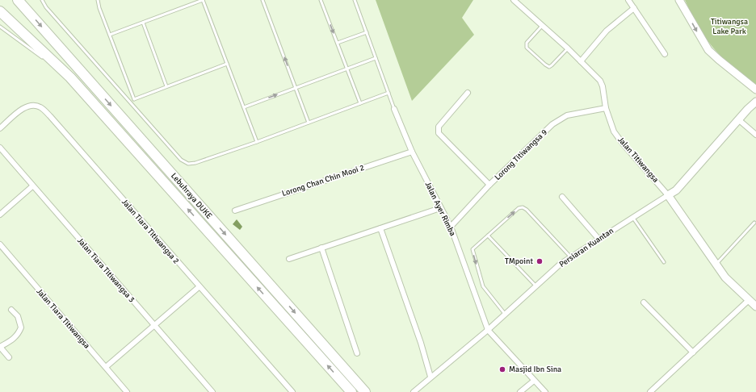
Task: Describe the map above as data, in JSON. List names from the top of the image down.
{
  "streets": {
    "highway": ["Lebuhraya DUKE"],
    "street": [
      "Lorong Titiwangsa 9",
      "Jalan Titiwangsa",
      "Lorong Chan Chin Mooi 2",
      "Jalan Ayer Rimba",
      "Jalan Tiara Titiwangsa 2",
      "Persiaran Kuantan",
      "Jalan Tiara Titiwangsa 3",
      "Jalan Tiara Titiwangsa"
    ]
  },
  "crossings": [
    ["Lorong Titiwangsa 9", "Jalan Titiwangsa"],
    ["Lorong Titiwangsa 9", "Jalan Ayer Rimba"],
    ["Jalan Titiwangsa", "Persiaran Kuantan"],
    ["Lorong Chan Chin Mooi 2", "Jalan Ayer Rimba"],
    ["Jalan Ayer Rimba", "Persiaran Kuantan"]
  ],
  "parks": ["Titiwangsa Lake Park"],
  "places": ["TMpoint", "Masjid Ibn Sina"]
}
